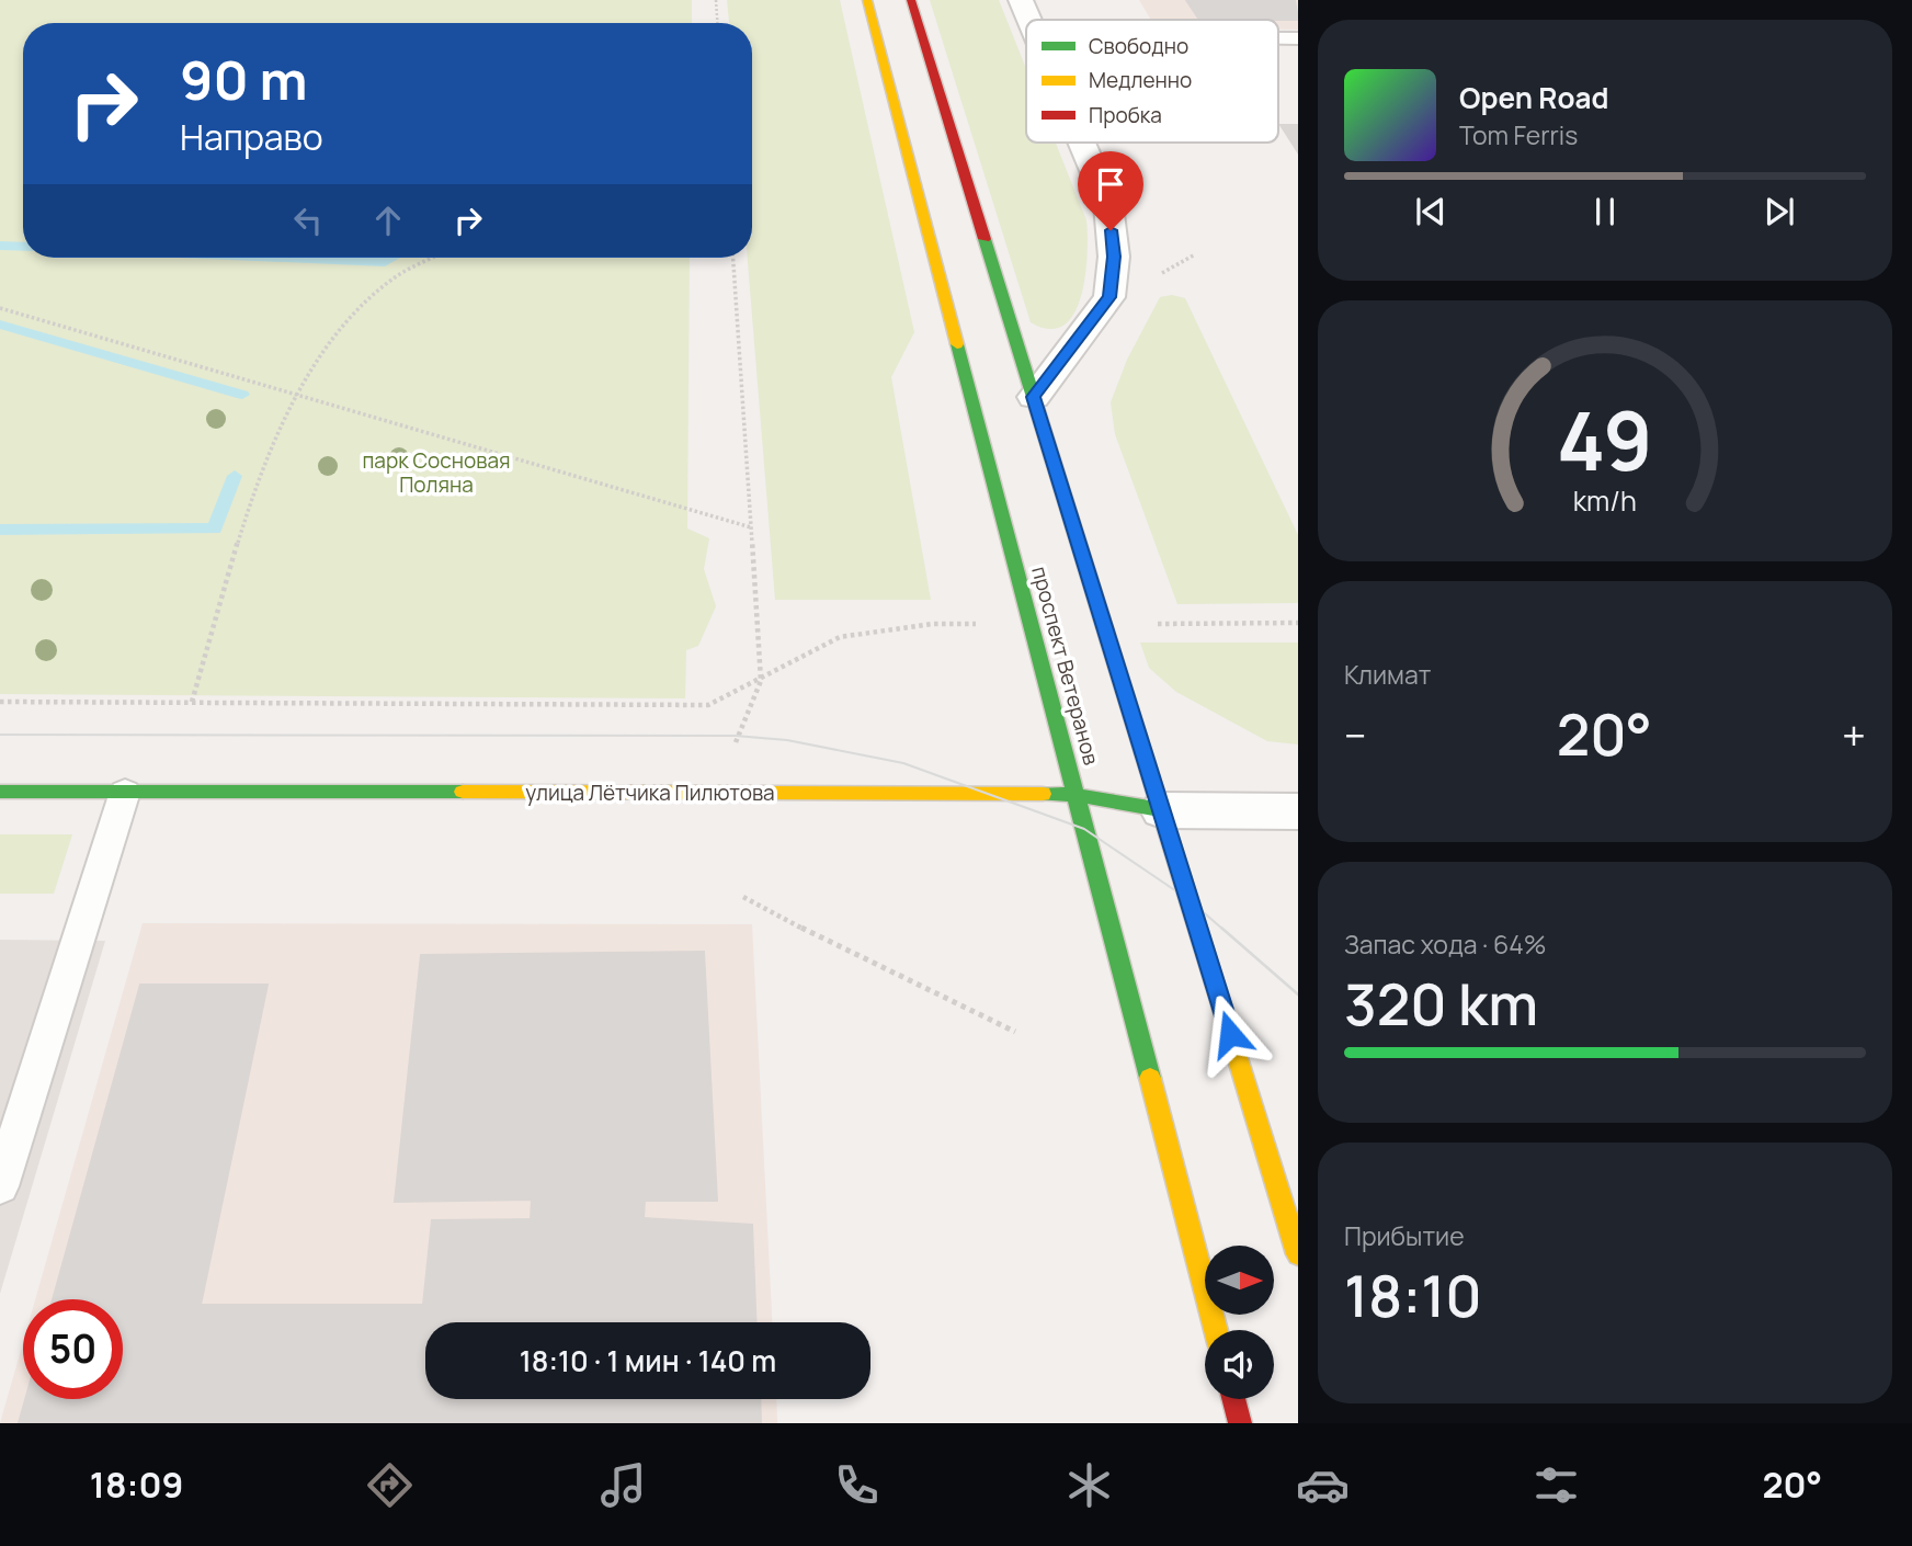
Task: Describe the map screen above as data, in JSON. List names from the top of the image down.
{
  "streets": {
    "main road": ["проспект Ветеранов", "улица Лётчика Пилютова"]
  },
  "crossings": [
    ["проспект Ветеранов", "улица Лётчика Пилютова"]
  ],
  "parks": ["парк Сосновая Поляна"],
  "legend": ["Свободно", "Медленно", "Пробка"],
  "north": "right",
  "page": {
    "turn": ["90 m", "Направо"],
    "song": ["Open Road", "Tom Ferris"],
    "tile": [
      "Климат",
      ["Запас хода · 64%", "320 km"],
      ["Прибытие", "18:10"]
    ],
    "heat": ["−", "20°", "+"],
    "limit": "50",
    "trip": "18:10 · 1 мин · 140 m",
    "tabs": ["18:09", "20°"],
    "gauge": ["49", "km/h"]
  }
}
